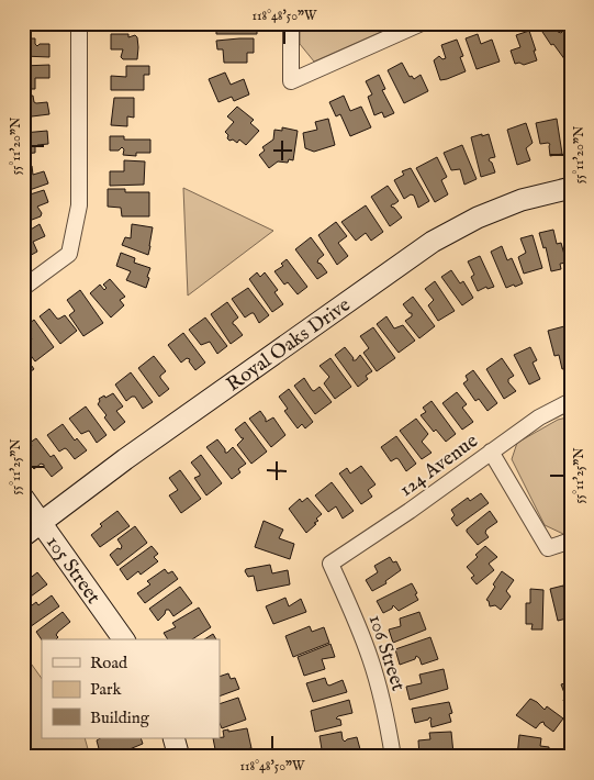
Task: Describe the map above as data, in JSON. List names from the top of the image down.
{
  "streets": {
    "street": [
      "Royal Oaks Drive",
      "124 Avenue",
      "105 Street",
      "106 Street"
    ]
  },
  "crossings": [
    ["Royal Oaks Drive", "105 Street"],
    ["124 Avenue", "106 Street"]
  ],
  "legend": ["Road", "Park", "Building"],
  "coordinates": ["118°48'50\"W", "55°11'20\"N", "55°11'25\"N"]
}
